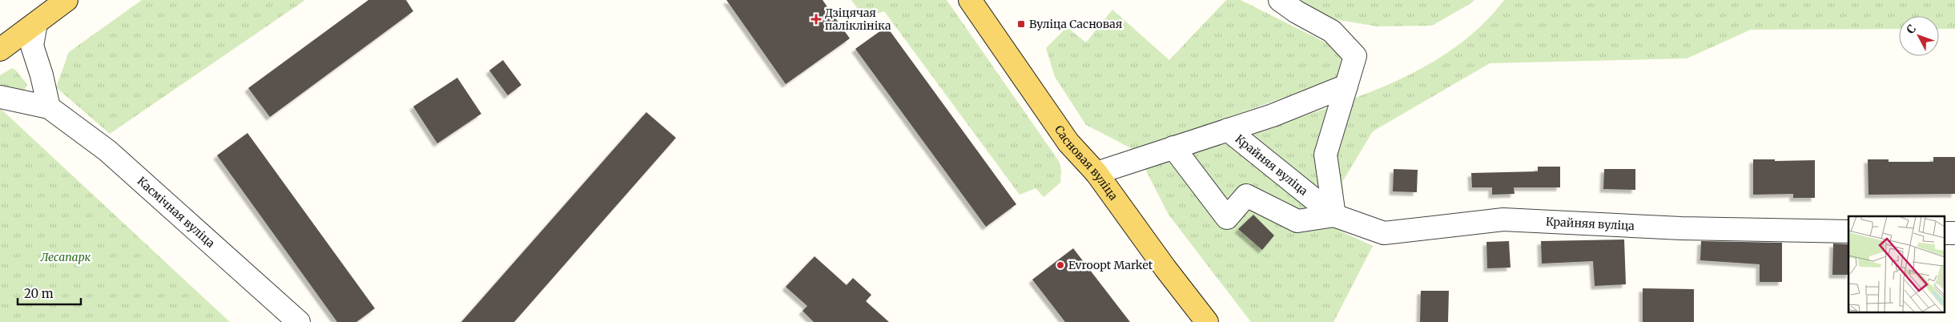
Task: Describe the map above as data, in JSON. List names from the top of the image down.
{
  "streets": {
    "main road": ["Сасновая вуліца"],
    "street": ["Крайняя вуліца", "Касмічная вуліца"]
  },
  "parks": ["Лесапарк"],
  "places": {
    "health": ["Дзіцячая паліклініка"],
    "transit": ["Вуліца Сасновая"],
    "other": ["Evroopt Market"]
  },
  "scale_bar": "20 m",
  "north": "top left"
}
